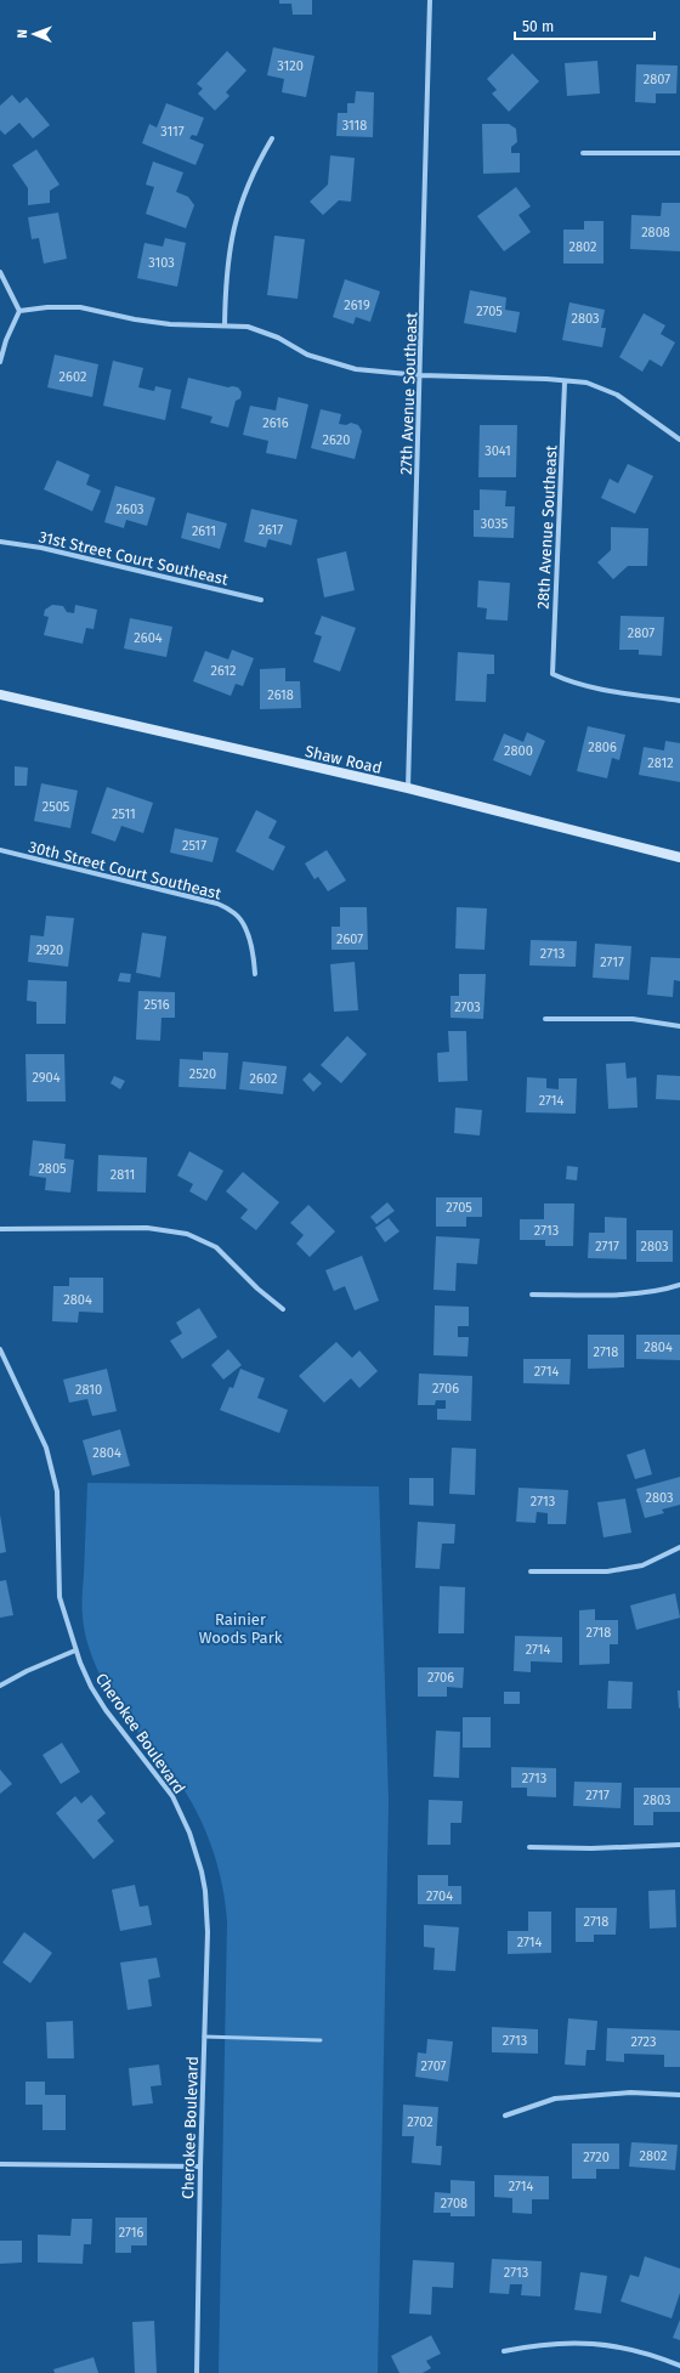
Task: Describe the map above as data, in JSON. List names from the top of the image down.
{
  "streets": {
    "main road": ["Shaw Road"],
    "street": [
      "27th Avenue Southeast",
      "28th Avenue Southeast",
      "31st Street Court Southeast",
      "30th Street Court Southeast",
      "Cherokee Boulevard"
    ]
  },
  "crossings": [
    ["27th Avenue Southeast", "Shaw Road"]
  ],
  "parks": ["Rainier Woods Park"],
  "house_numbers": [
    "3120",
    "2807",
    "3118",
    "3117",
    "2808",
    "2802",
    "3103",
    "2619",
    "2705",
    "2803",
    "2602",
    "2616",
    "2620",
    "3041",
    "2603",
    "3035",
    "2617",
    "2611",
    "2807",
    "2604",
    "2612",
    "2618",
    "2806",
    "2800",
    "2812",
    "2505",
    "2511",
    "2517",
    "2607",
    "2920",
    "2713",
    "2717",
    "2516",
    "2703",
    "2520",
    "2904",
    "2602",
    "2714",
    "2805",
    "2811",
    "2705",
    "2713",
    "2717",
    "2803",
    "2804",
    "2804",
    "2718",
    "2714",
    "2706",
    "2810",
    "2804",
    "2803",
    "2713",
    "2718",
    "2714",
    "2706",
    "2713",
    "2717",
    "2803",
    "2704",
    "2718",
    "2714",
    "2713",
    "2723",
    "2707",
    "2702",
    "2802",
    "2720",
    "2714",
    "2708",
    "2716",
    "2713"
  ],
  "scale_bar": "50 m",
  "north": "left"
}
